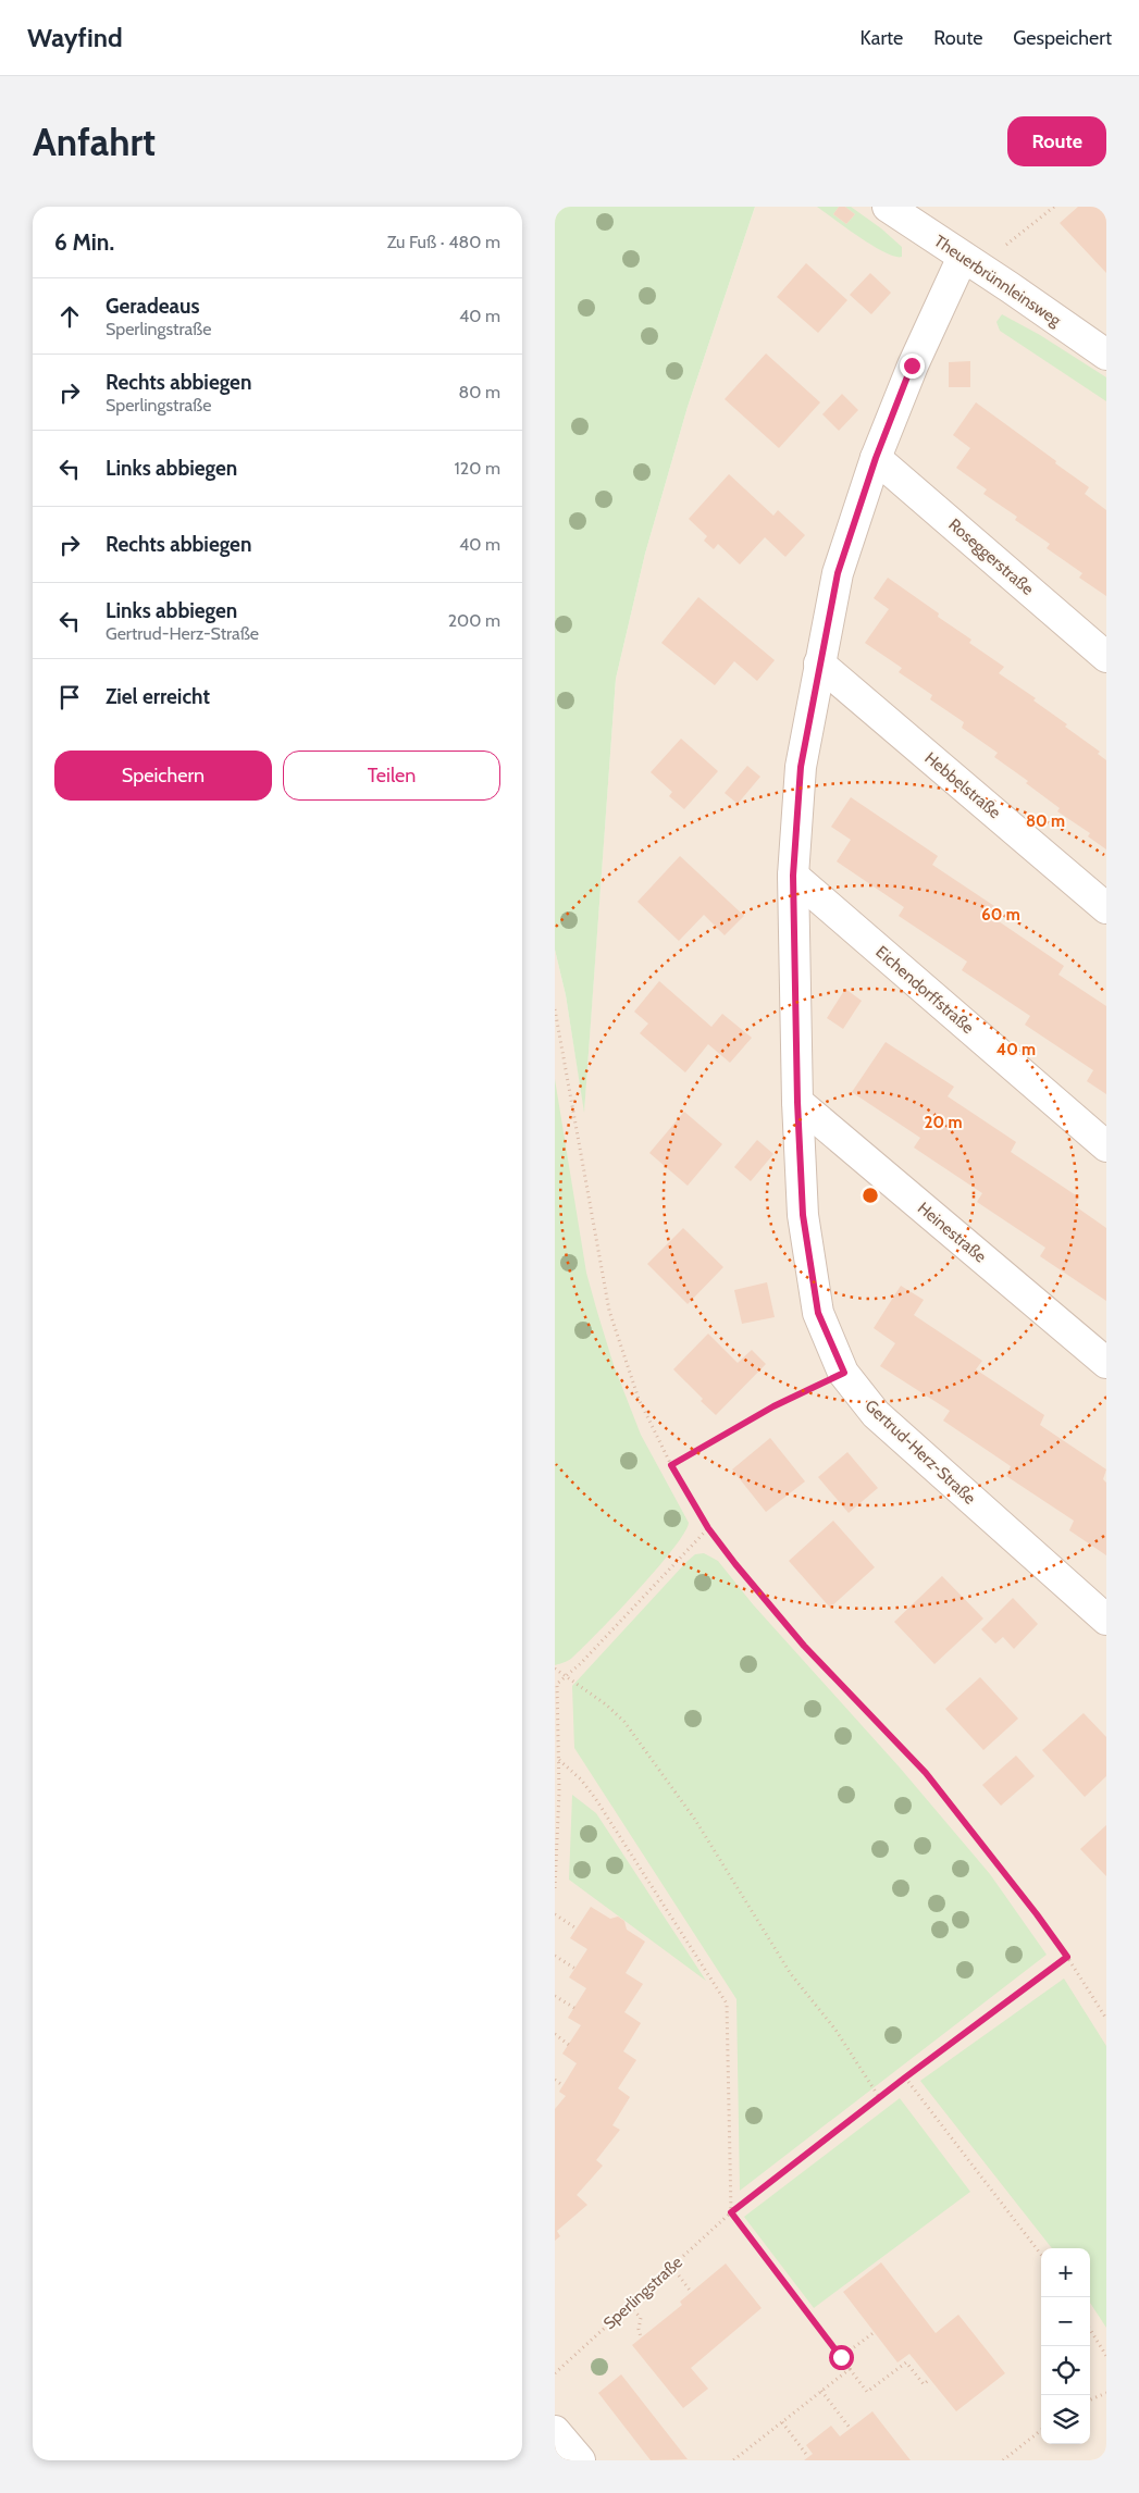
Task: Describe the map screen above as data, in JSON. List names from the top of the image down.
{
  "streets": {
    "street": [
      "Theuerbrünnleinsweg",
      "Roseggerstraße",
      "Hebbelstraße",
      "Eichendorffstraße",
      "Heinestraße",
      "Gertrud-Herz-Straße"
    ],
    "path": ["Sperlingstraße"]
  },
  "crossings": [
    ["Theuerbrünnleinsweg", "Gertrud-Herz-Straße"],
    ["Roseggerstraße", "Gertrud-Herz-Straße"],
    ["Hebbelstraße", "Gertrud-Herz-Straße"],
    ["Eichendorffstraße", "Gertrud-Herz-Straße"],
    ["Heinestraße", "Gertrud-Herz-Straße"]
  ],
  "page": {
    "header": "Wayfind",
    "nav": ["Karte", "Route", "Gespeichert"],
    "buttons": [
      "Route",
      ["Speichern", "Teilen"]
    ],
    "title": "Anfahrt",
    "heading": ["6 Min.", "Zu Fuß · 480 m"],
    "list": [
      ["Geradeaus", "Sperlingstraße", "40 m"],
      ["Rechts abbiegen", "Sperlingstraße", "80 m"],
      ["Links abbiegen", "120 m"],
      ["Rechts abbiegen", "40 m"],
      ["Links abbiegen", "Gertrud-Herz-Straße", "200 m"],
      "Ziel erreicht"
    ],
    "map_buttons": ["+", "−"]
  },
  "rings": [
    "80 m",
    "60 m",
    "40 m",
    "20 m"
  ]
}
